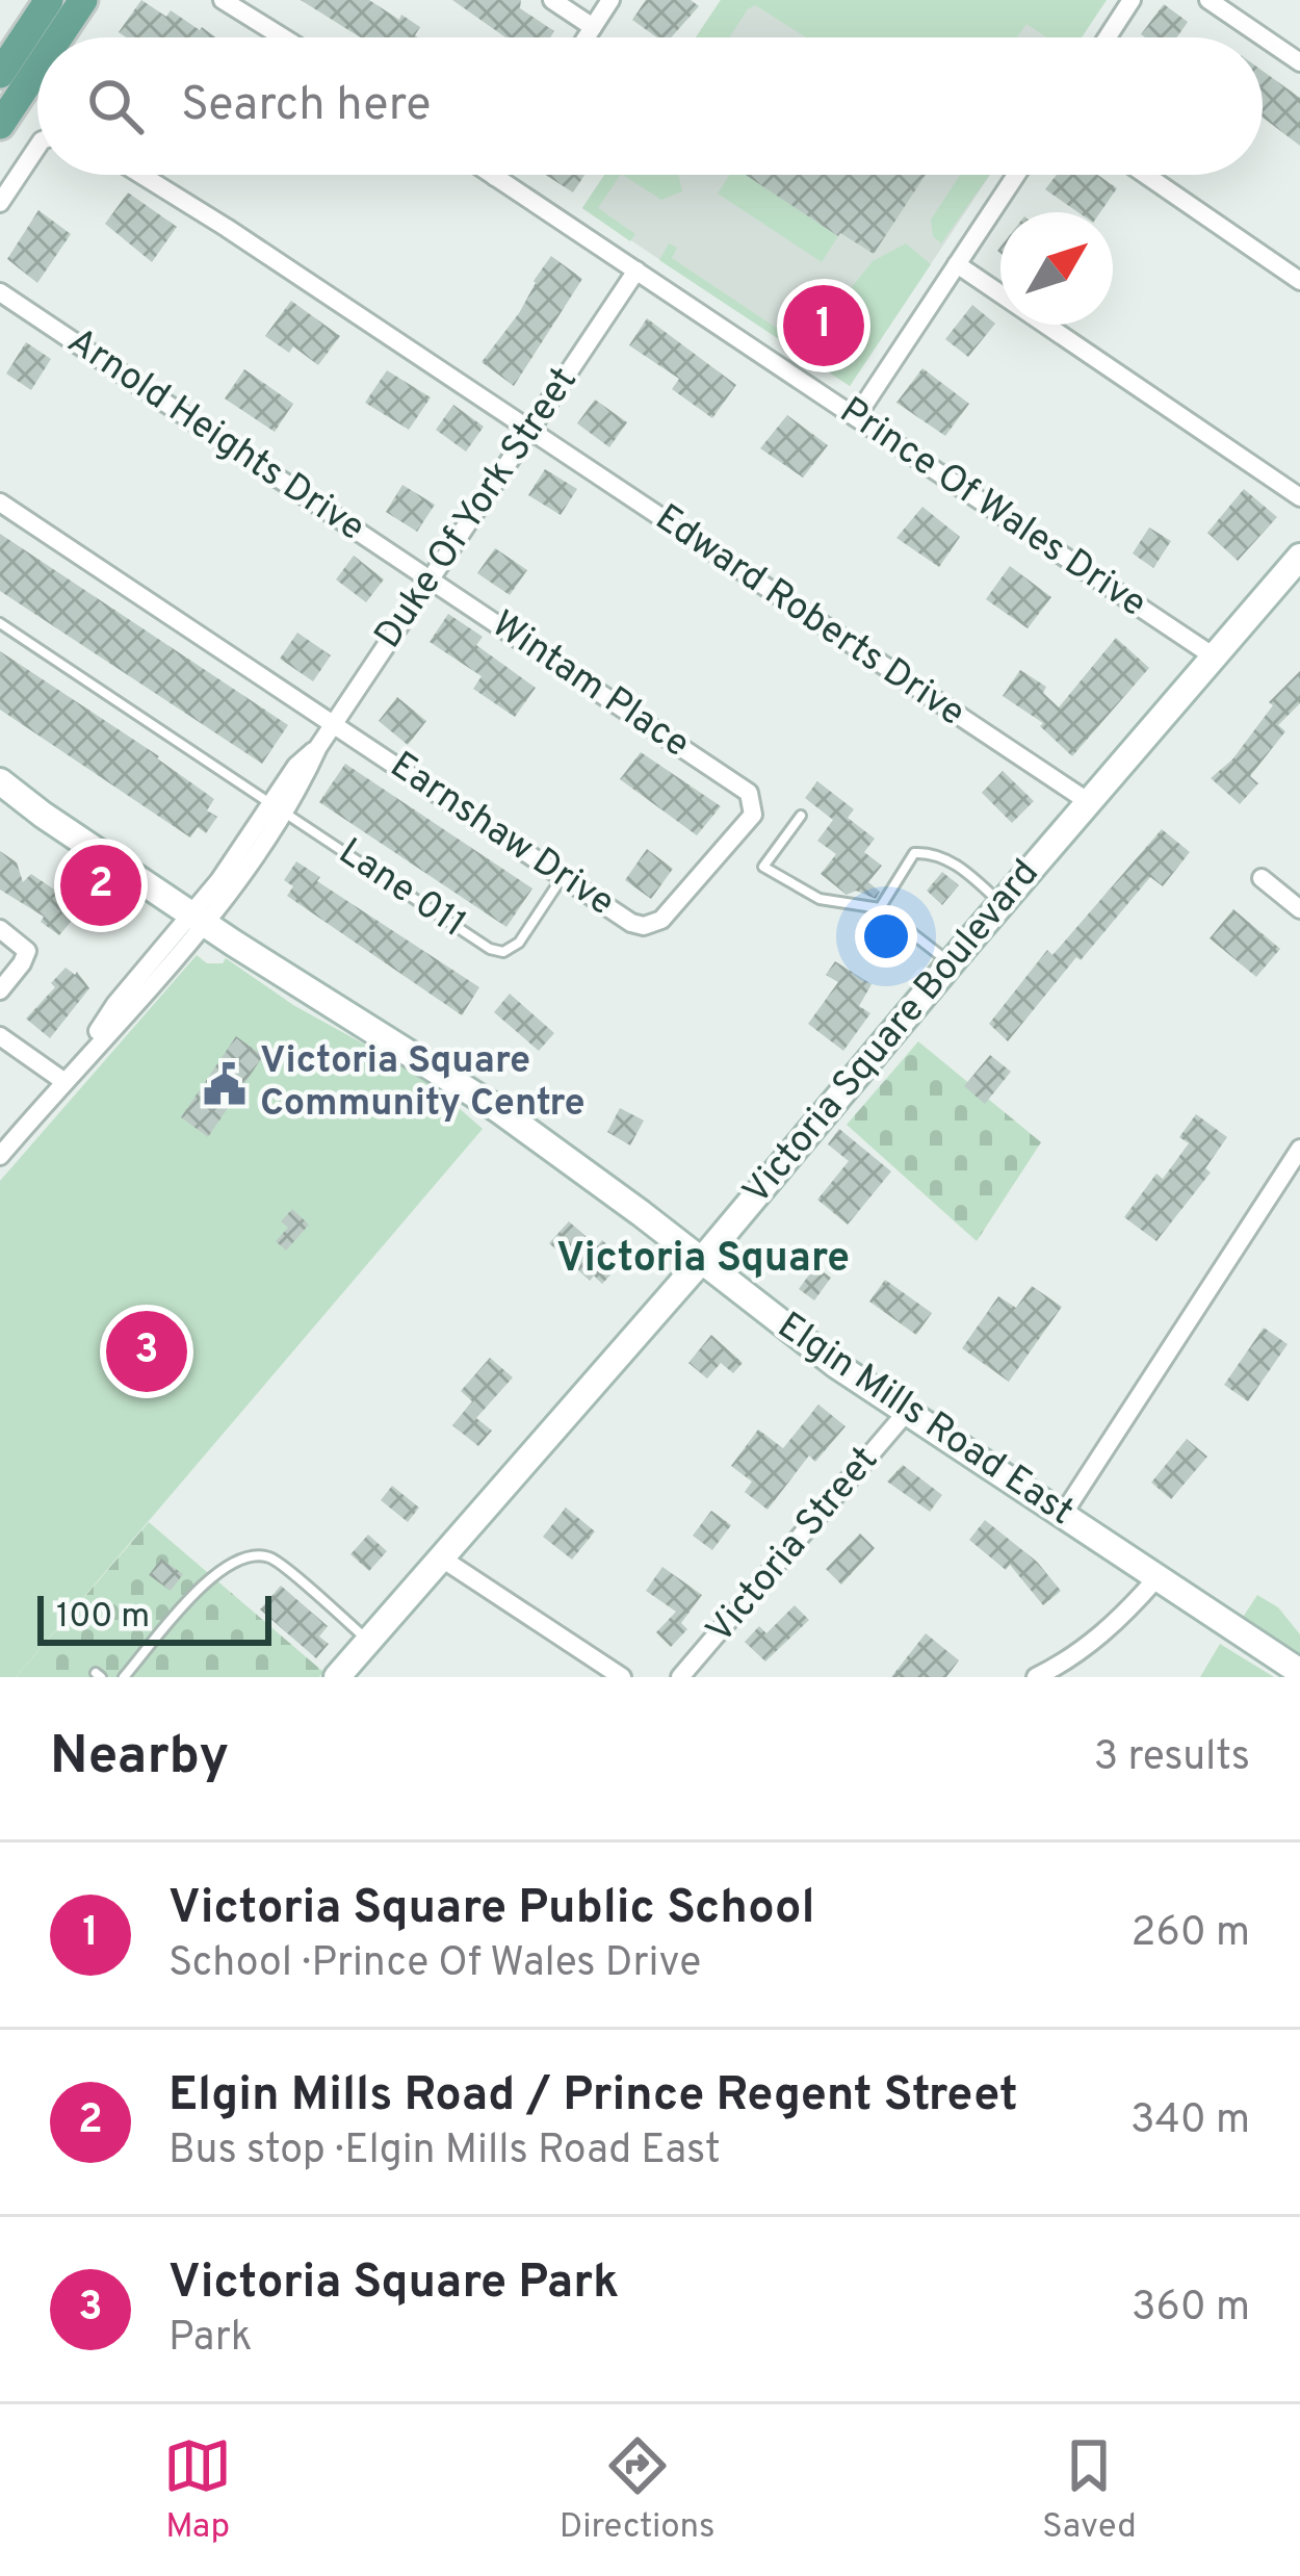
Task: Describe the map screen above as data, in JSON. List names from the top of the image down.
{
  "streets": {
    "main road": ["Victoria Square Boulevard", "Elgin Mills Road East"],
    "street": [
      "Arnold Heights Drive",
      "Duke Of York Street",
      "Prince Of Wales Drive",
      "Edward Roberts Drive",
      "Wintam Place",
      "Earnshaw Drive",
      "Victoria Street"
    ],
    "lane": ["Lane 011"]
  },
  "crossings": [
    ["Arnold Heights Drive", "Duke Of York Street"],
    ["Arnold Heights Drive", "Wintam Place"],
    ["Duke Of York Street", "Prince Of Wales Drive"],
    ["Duke Of York Street", "Edward Roberts Drive"],
    ["Duke Of York Street", "Wintam Place"],
    ["Duke Of York Street", "Earnshaw Drive"],
    ["Duke Of York Street", "Lane 011"],
    ["Duke Of York Street", "Elgin Mills Road East"],
    ["Prince Of Wales Drive", "Victoria Square Boulevard"],
    ["Edward Roberts Drive", "Victoria Square Boulevard"],
    ["Wintam Place", "Earnshaw Drive"],
    ["Earnshaw Drive", "Lane 011"],
    ["Victoria Square Boulevard", "Elgin Mills Road East"],
    ["Elgin Mills Road East", "Victoria Street"]
  ],
  "districts": ["Victoria Square"],
  "places": {
    "public building": ["Victoria Square Community Centre"]
  },
  "scale_bar": "100 m",
  "north": "top right",
  "page": {
    "search": "Search here",
    "pins": ["1", "2", "3"],
    "scale": "100 m",
    "heading": ["Nearby", "3 results"],
    "list": [
      {
        "mark": "1",
        "name": "Victoria Square Public School",
        "note": "School · Prince Of Wales Drive",
        "value": "260 m"
      },
      {
        "mark": "2",
        "name": "Elgin Mills Road / Prince Regent Street",
        "note": "Bus stop · Elgin Mills Road East",
        "value": "340 m"
      },
      {
        "mark": "3",
        "name": "Victoria Square Park",
        "note": "Park",
        "value": "360 m"
      }
    ],
    "nav": ["Map", "Directions", "Saved"]
  }
}
